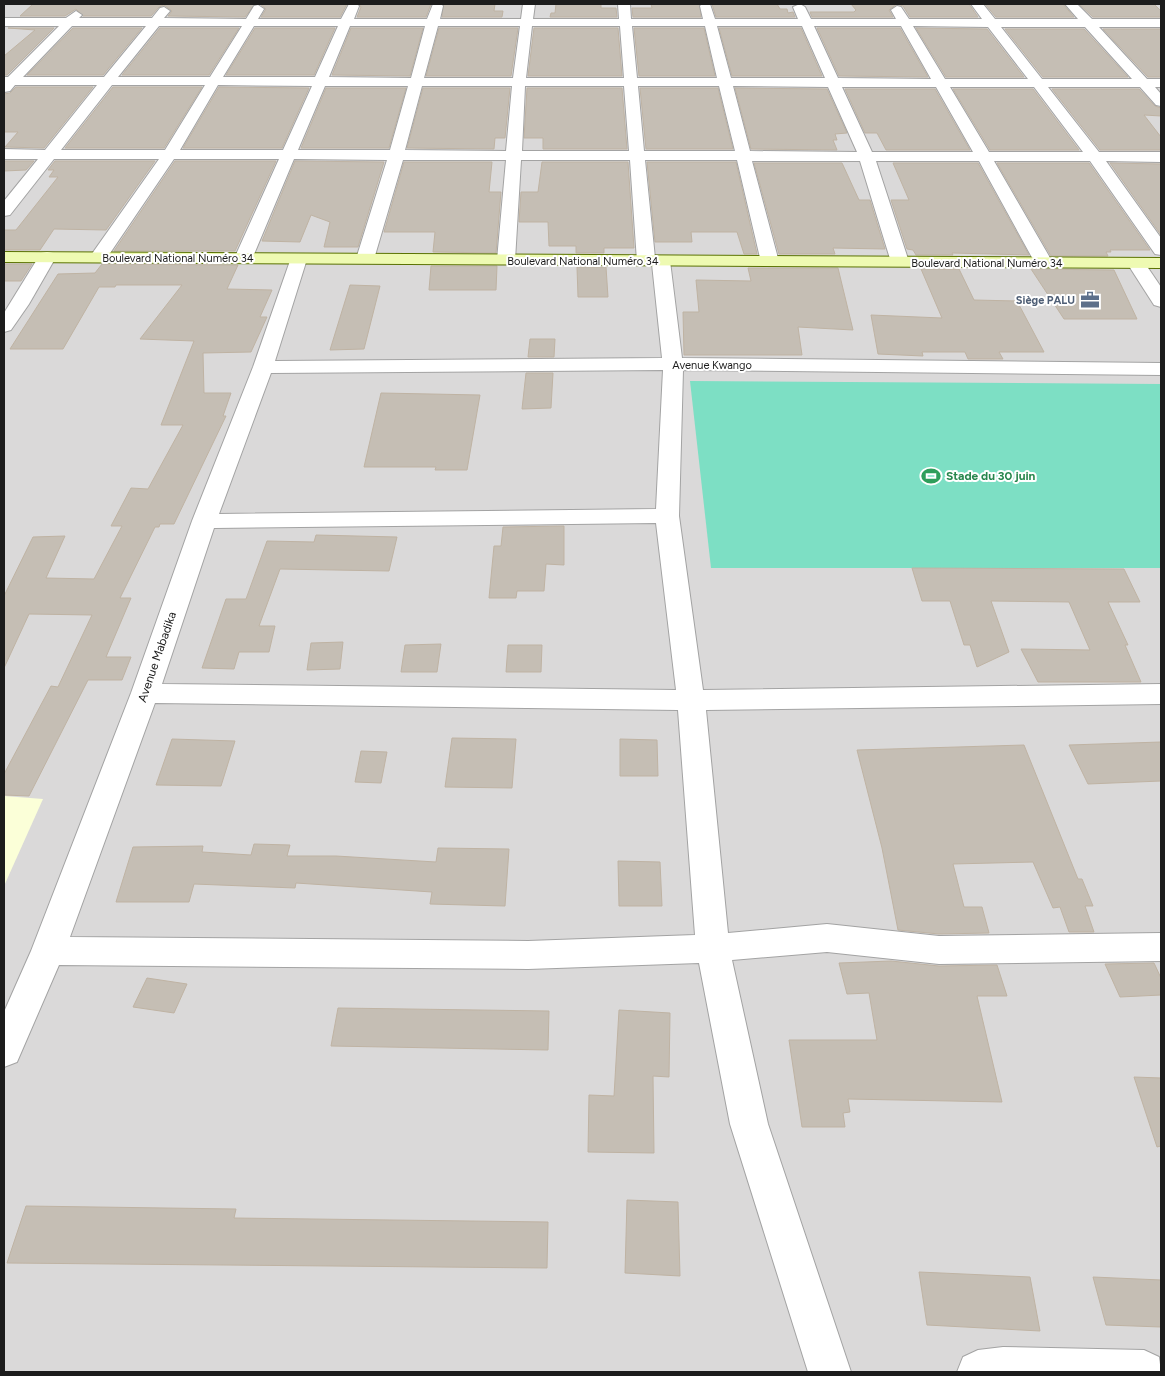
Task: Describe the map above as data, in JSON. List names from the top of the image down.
{
  "streets": {
    "main road": ["Boulevard National Numéro 34"],
    "street": ["Avenue Kwango", "Avenue Mabadika"]
  },
  "crossings": [
    ["Boulevard National Numéro 34", "Avenue Mabadika"],
    ["Avenue Kwango", "Avenue Mabadika"]
  ],
  "places": {
    "office": ["Siège PALU"],
    "sports": ["Stade du 30 juin"]
  }
}
